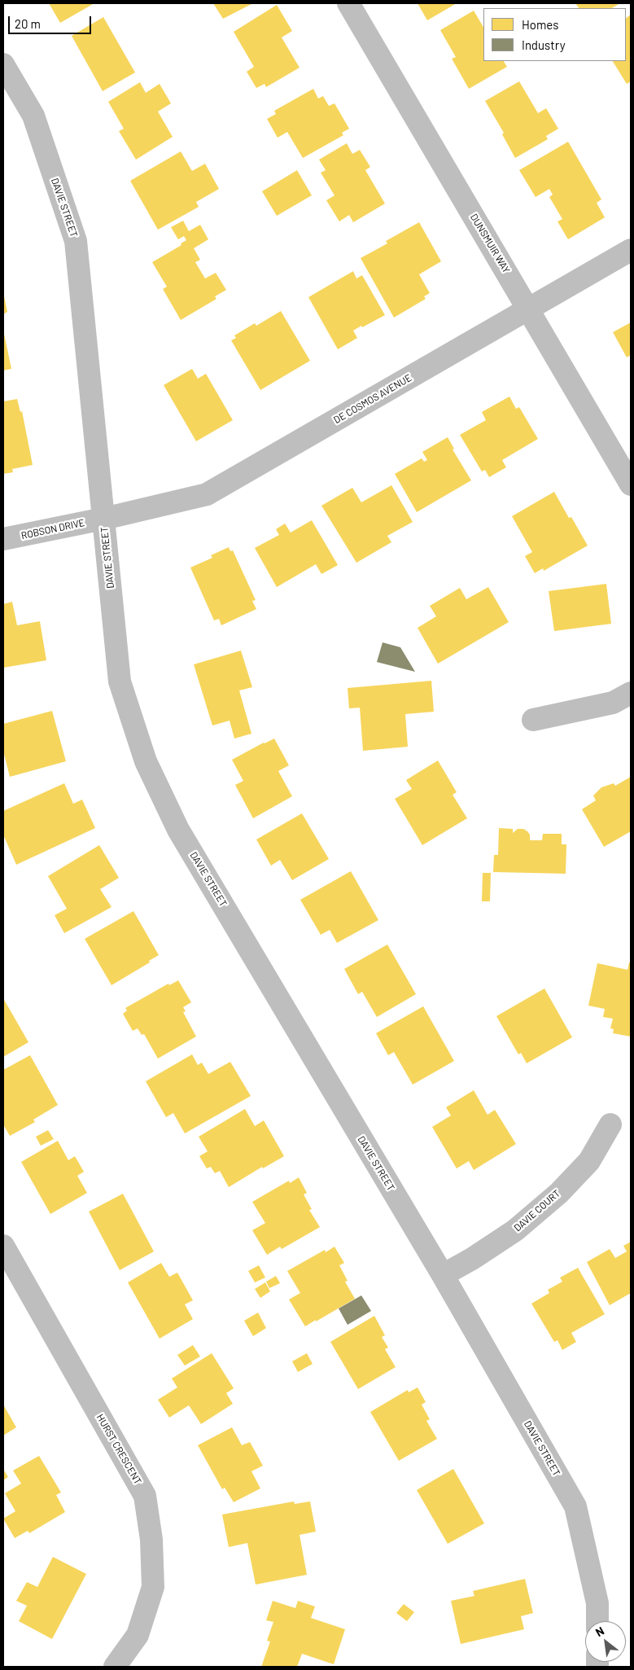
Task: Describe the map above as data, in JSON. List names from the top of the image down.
{
  "streets": {
    "street": [
      "DAVIE STREET",
      "DUNSMUIR WAY",
      "DE COSMOS AVENUE",
      "ROBSON DRIVE",
      "DAVIE COURT",
      "HURST CRESCENT"
    ]
  },
  "crossings": [
    ["DAVIE STREET", "DE COSMOS AVENUE"],
    ["DAVIE STREET", "ROBSON DRIVE"],
    ["DAVIE STREET", "DAVIE COURT"],
    ["DUNSMUIR WAY", "DE COSMOS AVENUE"],
    ["DE COSMOS AVENUE", "ROBSON DRIVE"]
  ],
  "legend": ["Homes", "Industry"],
  "scale_bar": "20 m",
  "north": "top left"
}
